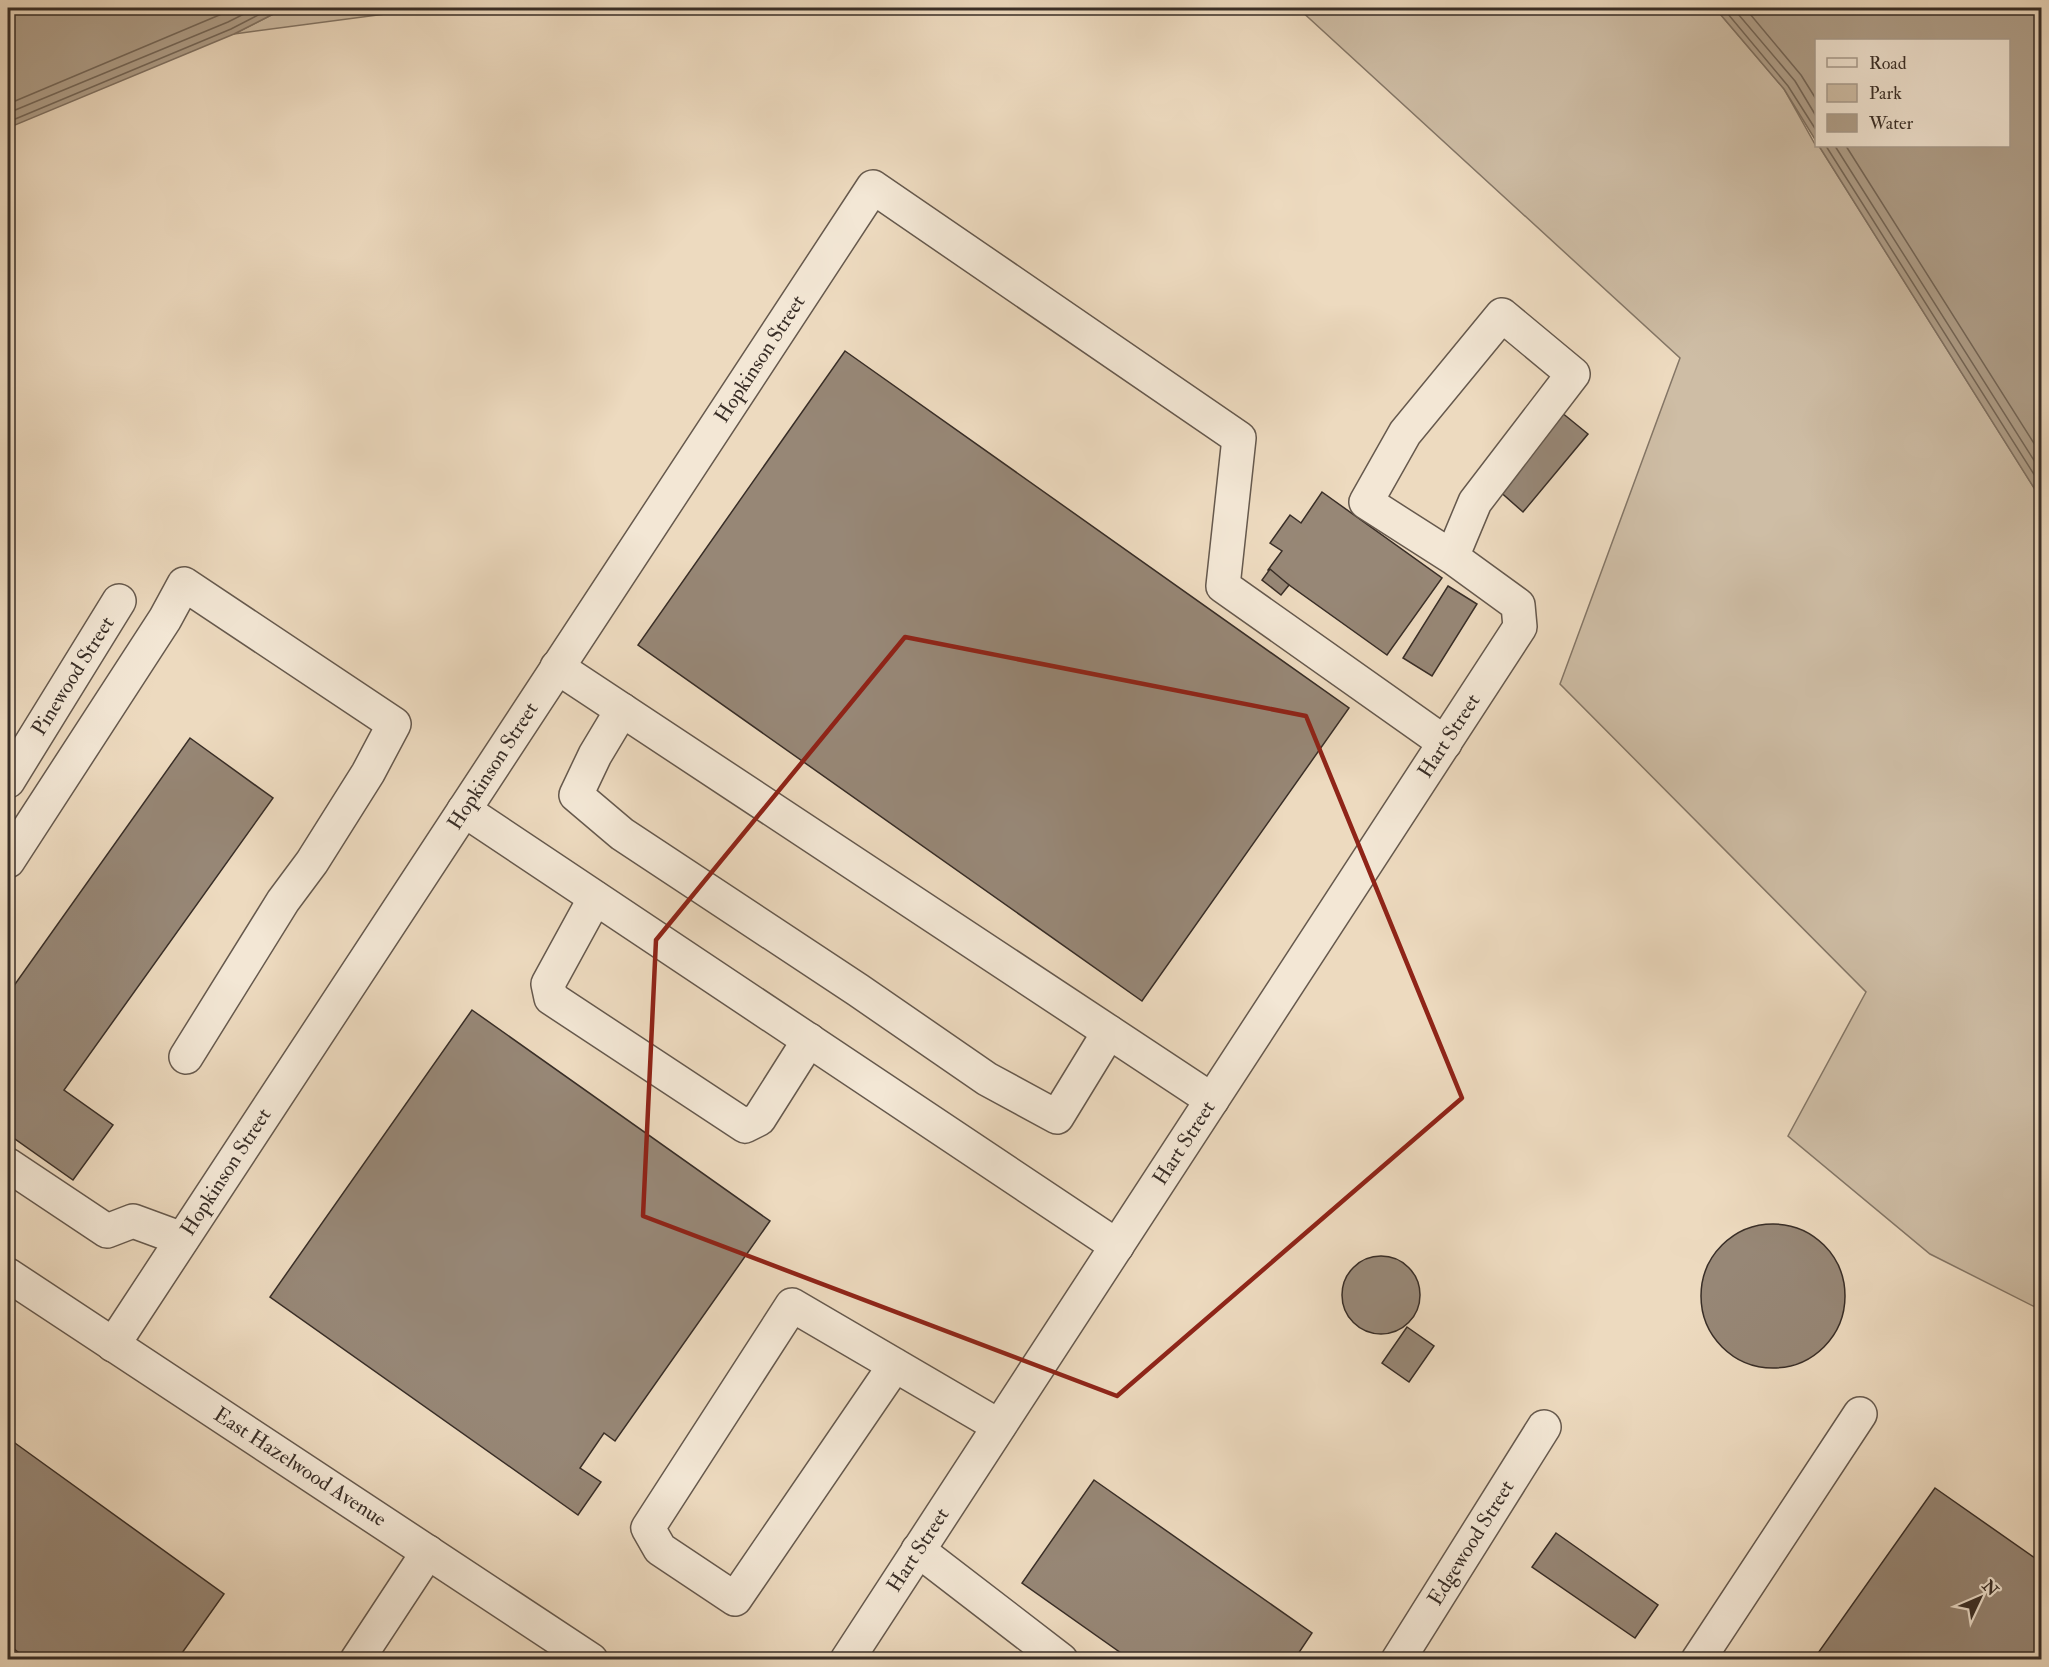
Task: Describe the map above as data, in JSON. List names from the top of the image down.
{
  "streets": {
    "street": [
      "Hopkinson Street",
      "Pinewood Street",
      "Hart Street",
      "East Hazelwood Avenue",
      "Edgewood Street"
    ]
  },
  "crossings": [
    ["Hopkinson Street", "Hart Street"],
    ["Hopkinson Street", "East Hazelwood Avenue"]
  ],
  "legend": ["Road", "Park", "Water"],
  "north": "top right"
}
